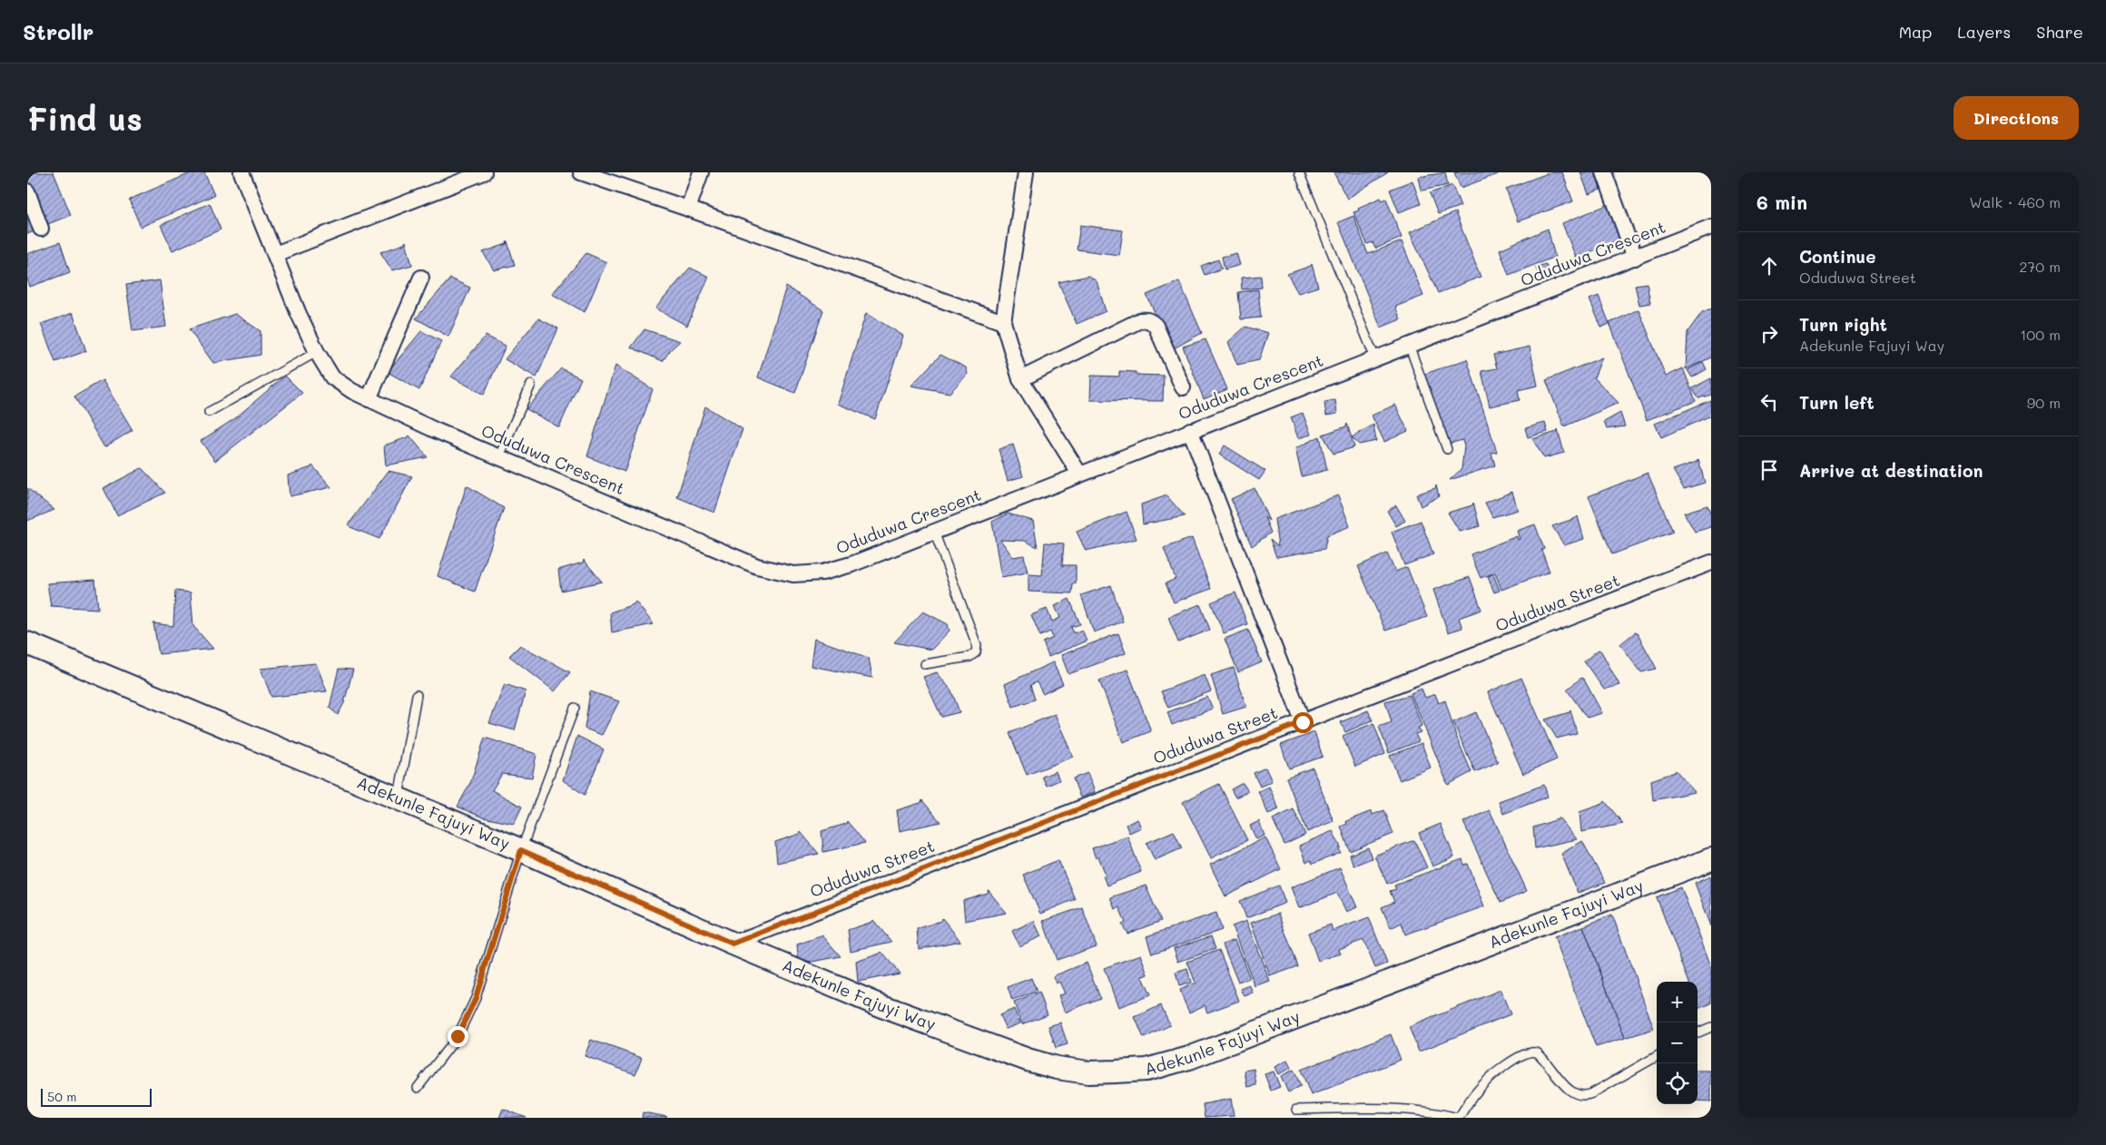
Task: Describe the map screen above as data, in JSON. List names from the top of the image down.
{
  "streets": {
    "street": ["Oduduwa Crescent", "Oduduwa Street", "Adekunle Fajuyi Way"]
  },
  "crossings": [
    ["Oduduwa Street", "Adekunle Fajuyi Way"]
  ],
  "scale_bar": "50 m",
  "page": {
    "header": "Strollr",
    "nav": ["Map", "Layers", "Share"],
    "buttons": "Directions",
    "title": "Find us",
    "heading": ["6 min", "Walk · 460 m"],
    "list": [
      ["Continue", "Oduduwa Street", "270 m"],
      ["Turn right", "Adekunle Fajuyi Way", "100 m"],
      ["Turn left", "90 m"],
      "Arrive at destination"
    ],
    "map_buttons": ["+", "−"],
    "scale": "50 m"
  }
}
